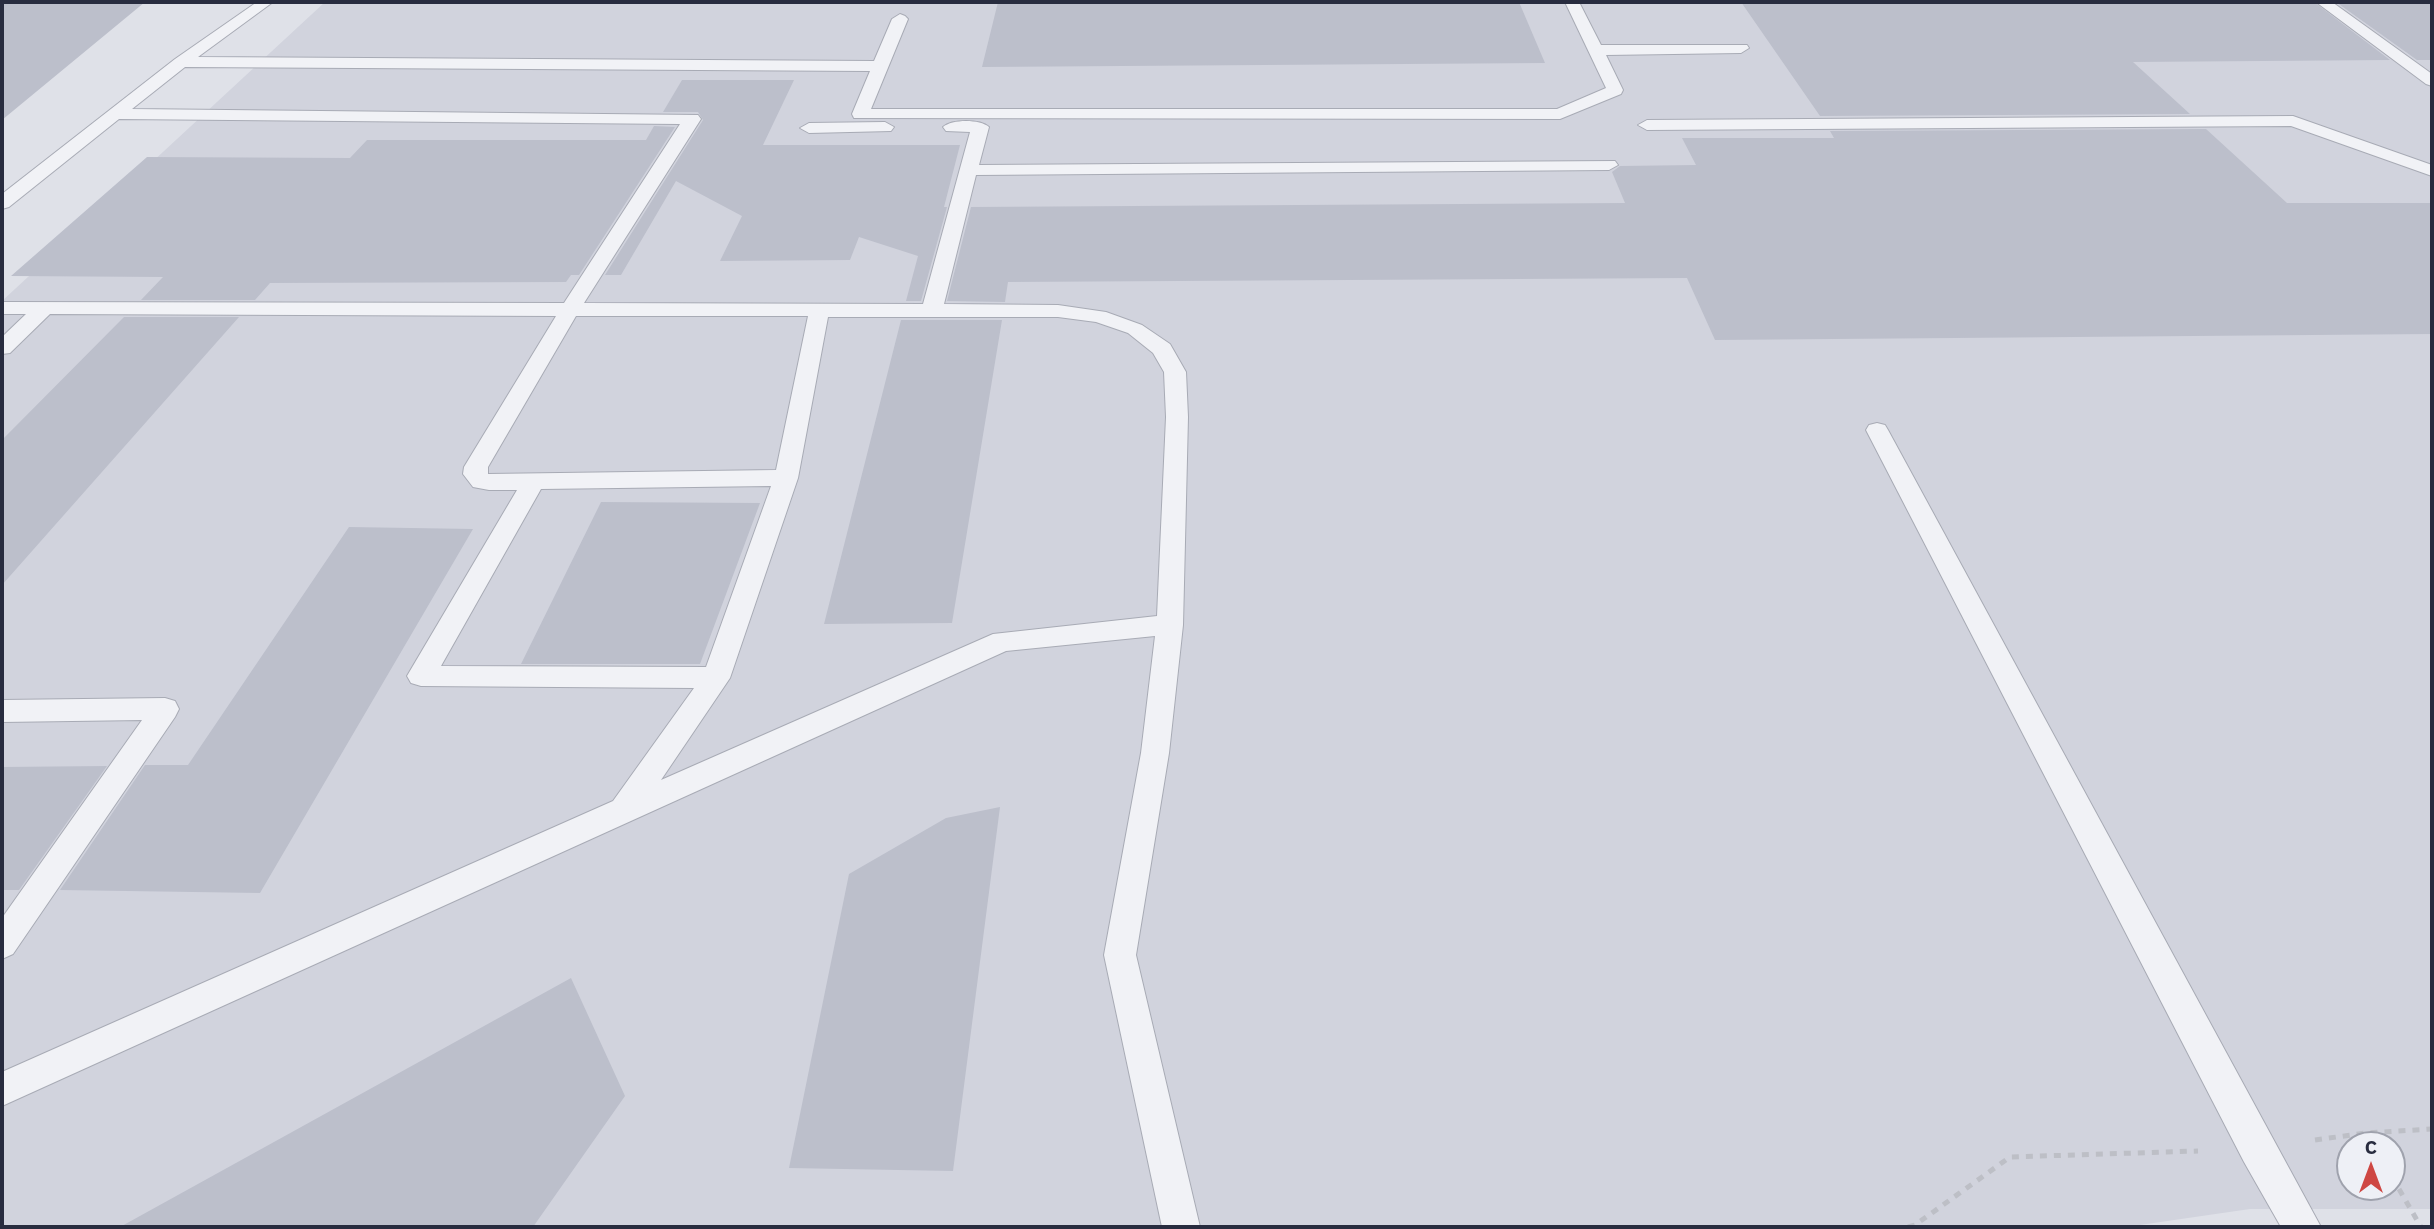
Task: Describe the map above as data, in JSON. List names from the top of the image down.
{
  "north": "top"
}
